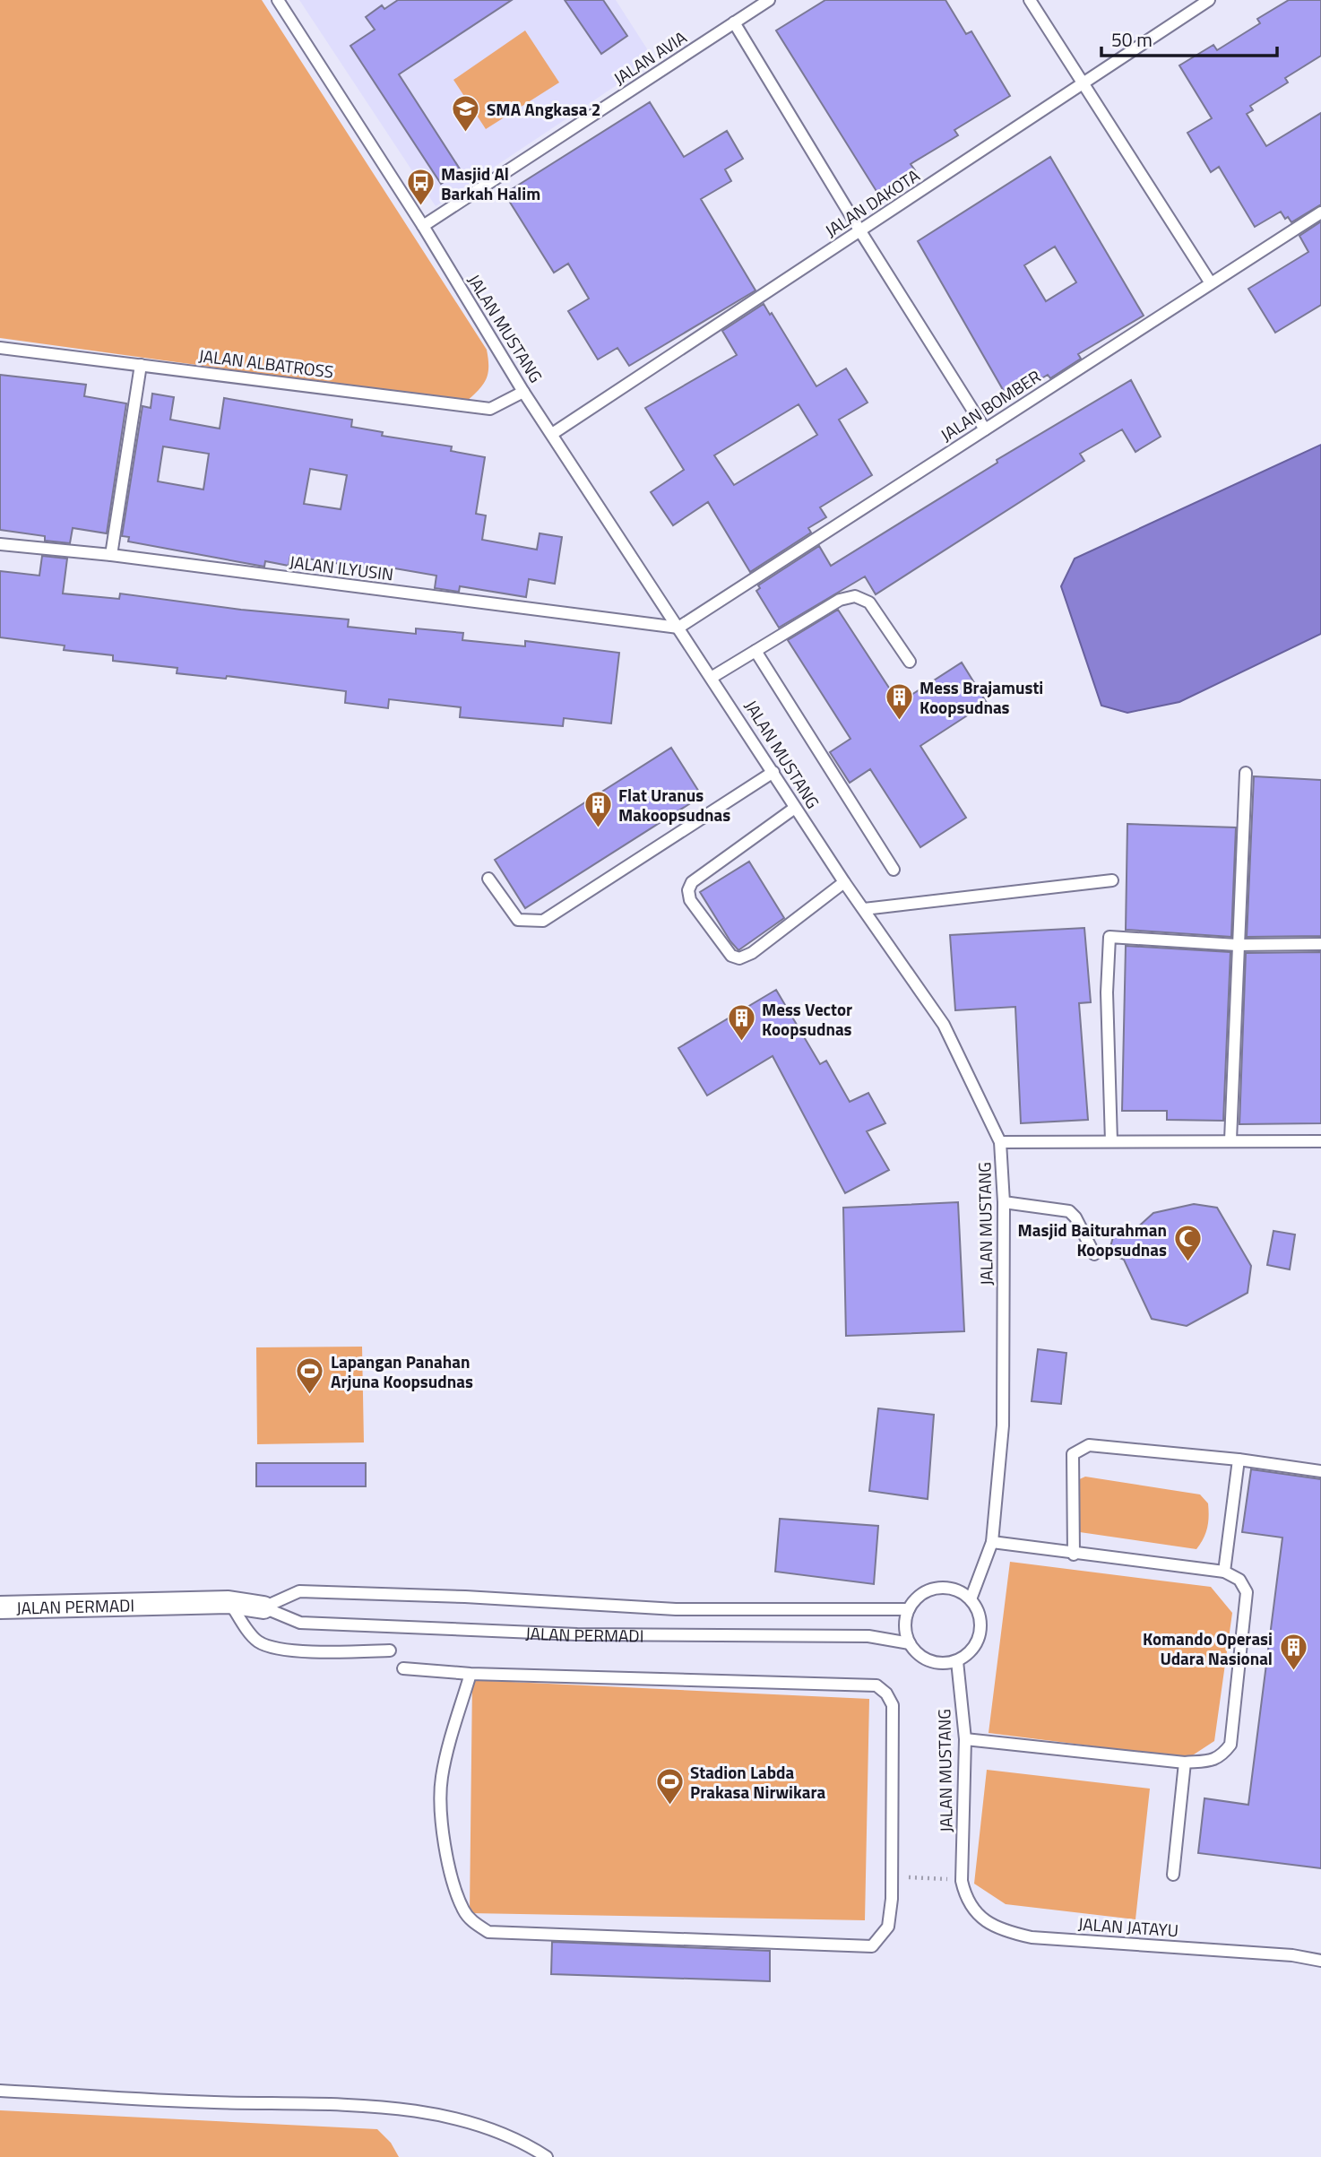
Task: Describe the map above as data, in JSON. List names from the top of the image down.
{
  "streets": {
    "street": ["JALAN PERMADI"],
    "lane": [
      "JALAN AVIA",
      "JALAN DAKOTA",
      "JALAN MUSTANG",
      "JALAN ALBATROSS",
      "JALAN BOMBER",
      "JALAN ILYUSIN",
      "JALAN JATAYU"
    ]
  },
  "crossings": [
    ["JALAN AVIA", "JALAN MUSTANG"],
    ["JALAN DAKOTA", "JALAN MUSTANG"],
    ["JALAN MUSTANG", "JALAN ALBATROSS"],
    ["JALAN MUSTANG", "JALAN BOMBER"],
    ["JALAN MUSTANG", "JALAN ILYUSIN"],
    ["JALAN MUSTANG", "JALAN PERMADI"],
    ["JALAN MUSTANG", "JALAN JATAYU"],
    ["JALAN BOMBER", "JALAN ILYUSIN"]
  ],
  "places": {
    "school or university": ["SMA Angkasa 2"],
    "bus stop": ["Masjid Al Barkah Halim"],
    "building": [
      "Mess Brajamusti Koopsudnas",
      "Flat Uranus Makoopsudnas",
      "Mess Vector Koopsudnas",
      "Komando Operasi Udara Nasional"
    ],
    "mosque": ["Masjid Baiturahman Koopsudnas"],
    "sports": ["Lapangan Panahan Arjuna Koopsudnas", "Stadion Labda Prakasa Nirwikara"]
  },
  "scale_bar": "50 m"
}
